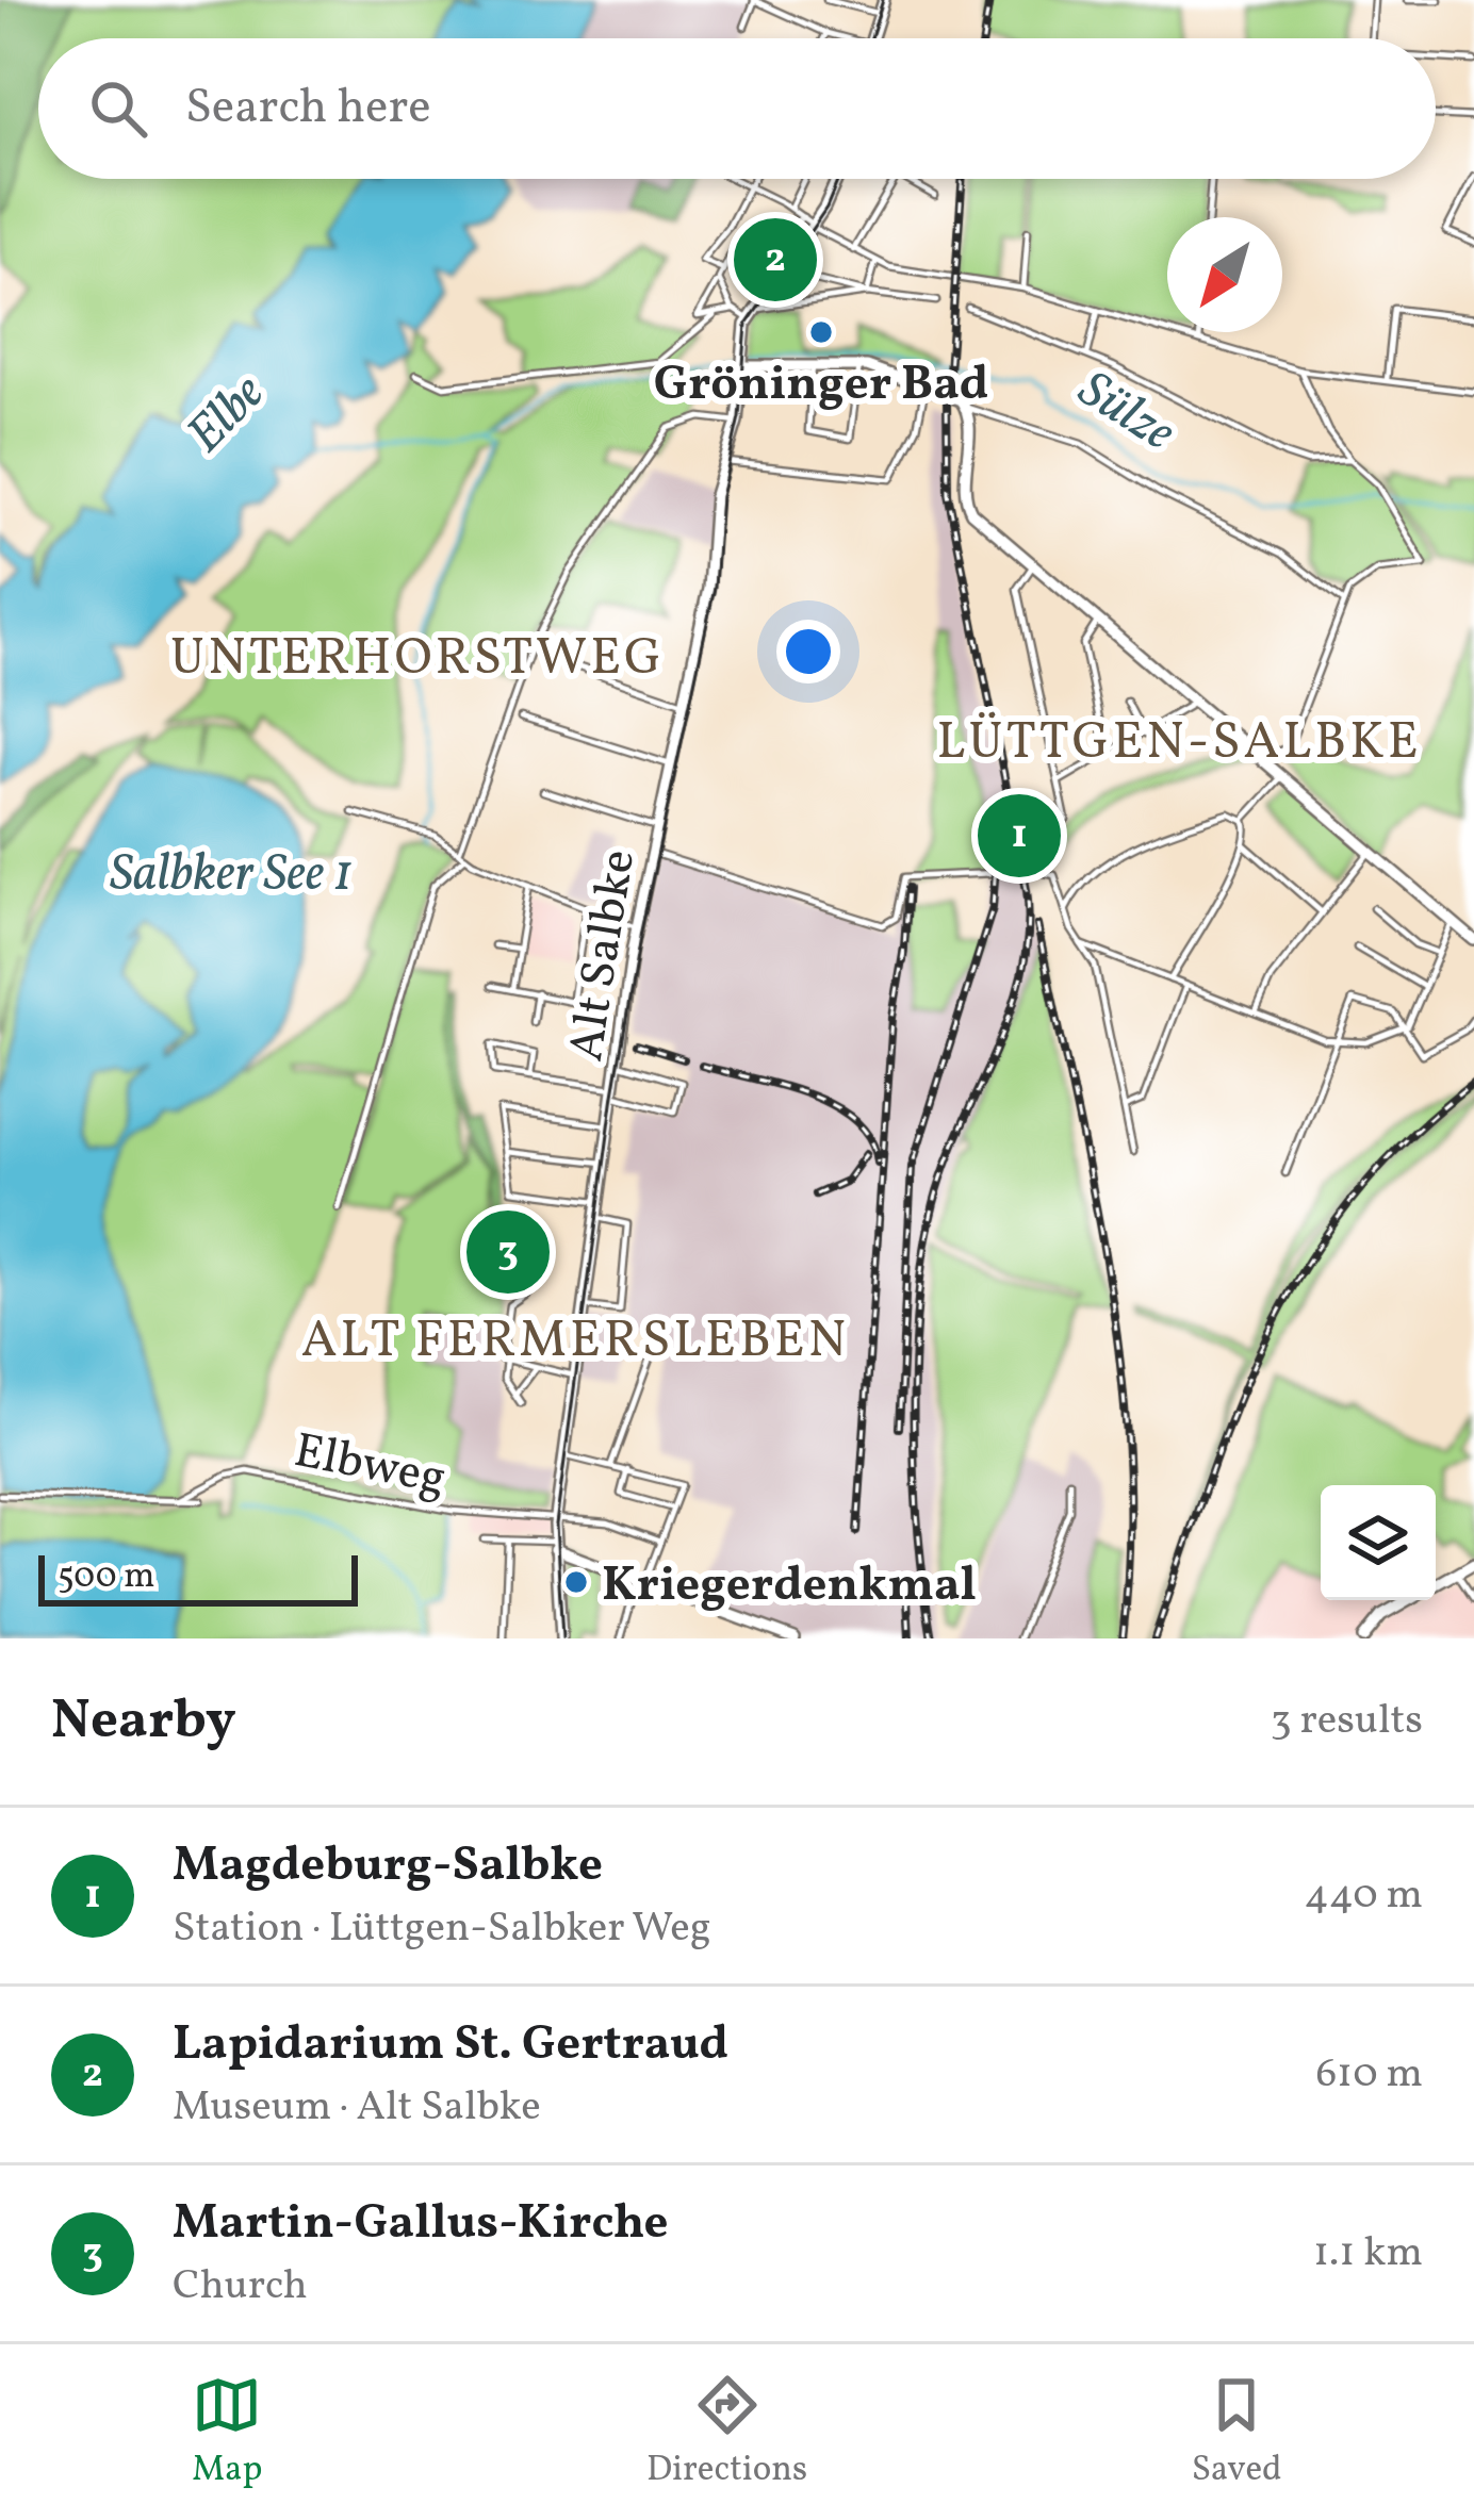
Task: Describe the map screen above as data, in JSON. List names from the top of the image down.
{
  "streets": {
    "main road": ["Alt Salbke"],
    "street": ["Elbweg"]
  },
  "districts": ["UNTERHORSTWEG", "LÜTTGEN-SALBKE", "ALT FERMERSLEBEN"],
  "water": ["Sülze", "Elbe", "Salbker See 1"],
  "places": ["Gröninger Bad", "Kriegerdenkmal"],
  "scale_bar": "500 m",
  "north": "bottom left",
  "page": {
    "search": "Search here",
    "pins": ["2", "1", "3"],
    "scale": "500 m",
    "heading": ["Nearby", "3 results"],
    "list": [
      {
        "mark": "1",
        "name": "Magdeburg-Salbke",
        "note": "Station · Lüttgen-Salbker Weg",
        "value": "440 m"
      },
      {
        "mark": "2",
        "name": "Lapidarium St. Gertraud",
        "note": "Museum · Alt Salbke",
        "value": "610 m"
      },
      {
        "mark": "3",
        "name": "Martin-Gallus-Kirche",
        "note": "Church",
        "value": "1.1 km"
      }
    ],
    "nav": ["Map", "Directions", "Saved"]
  }
}
